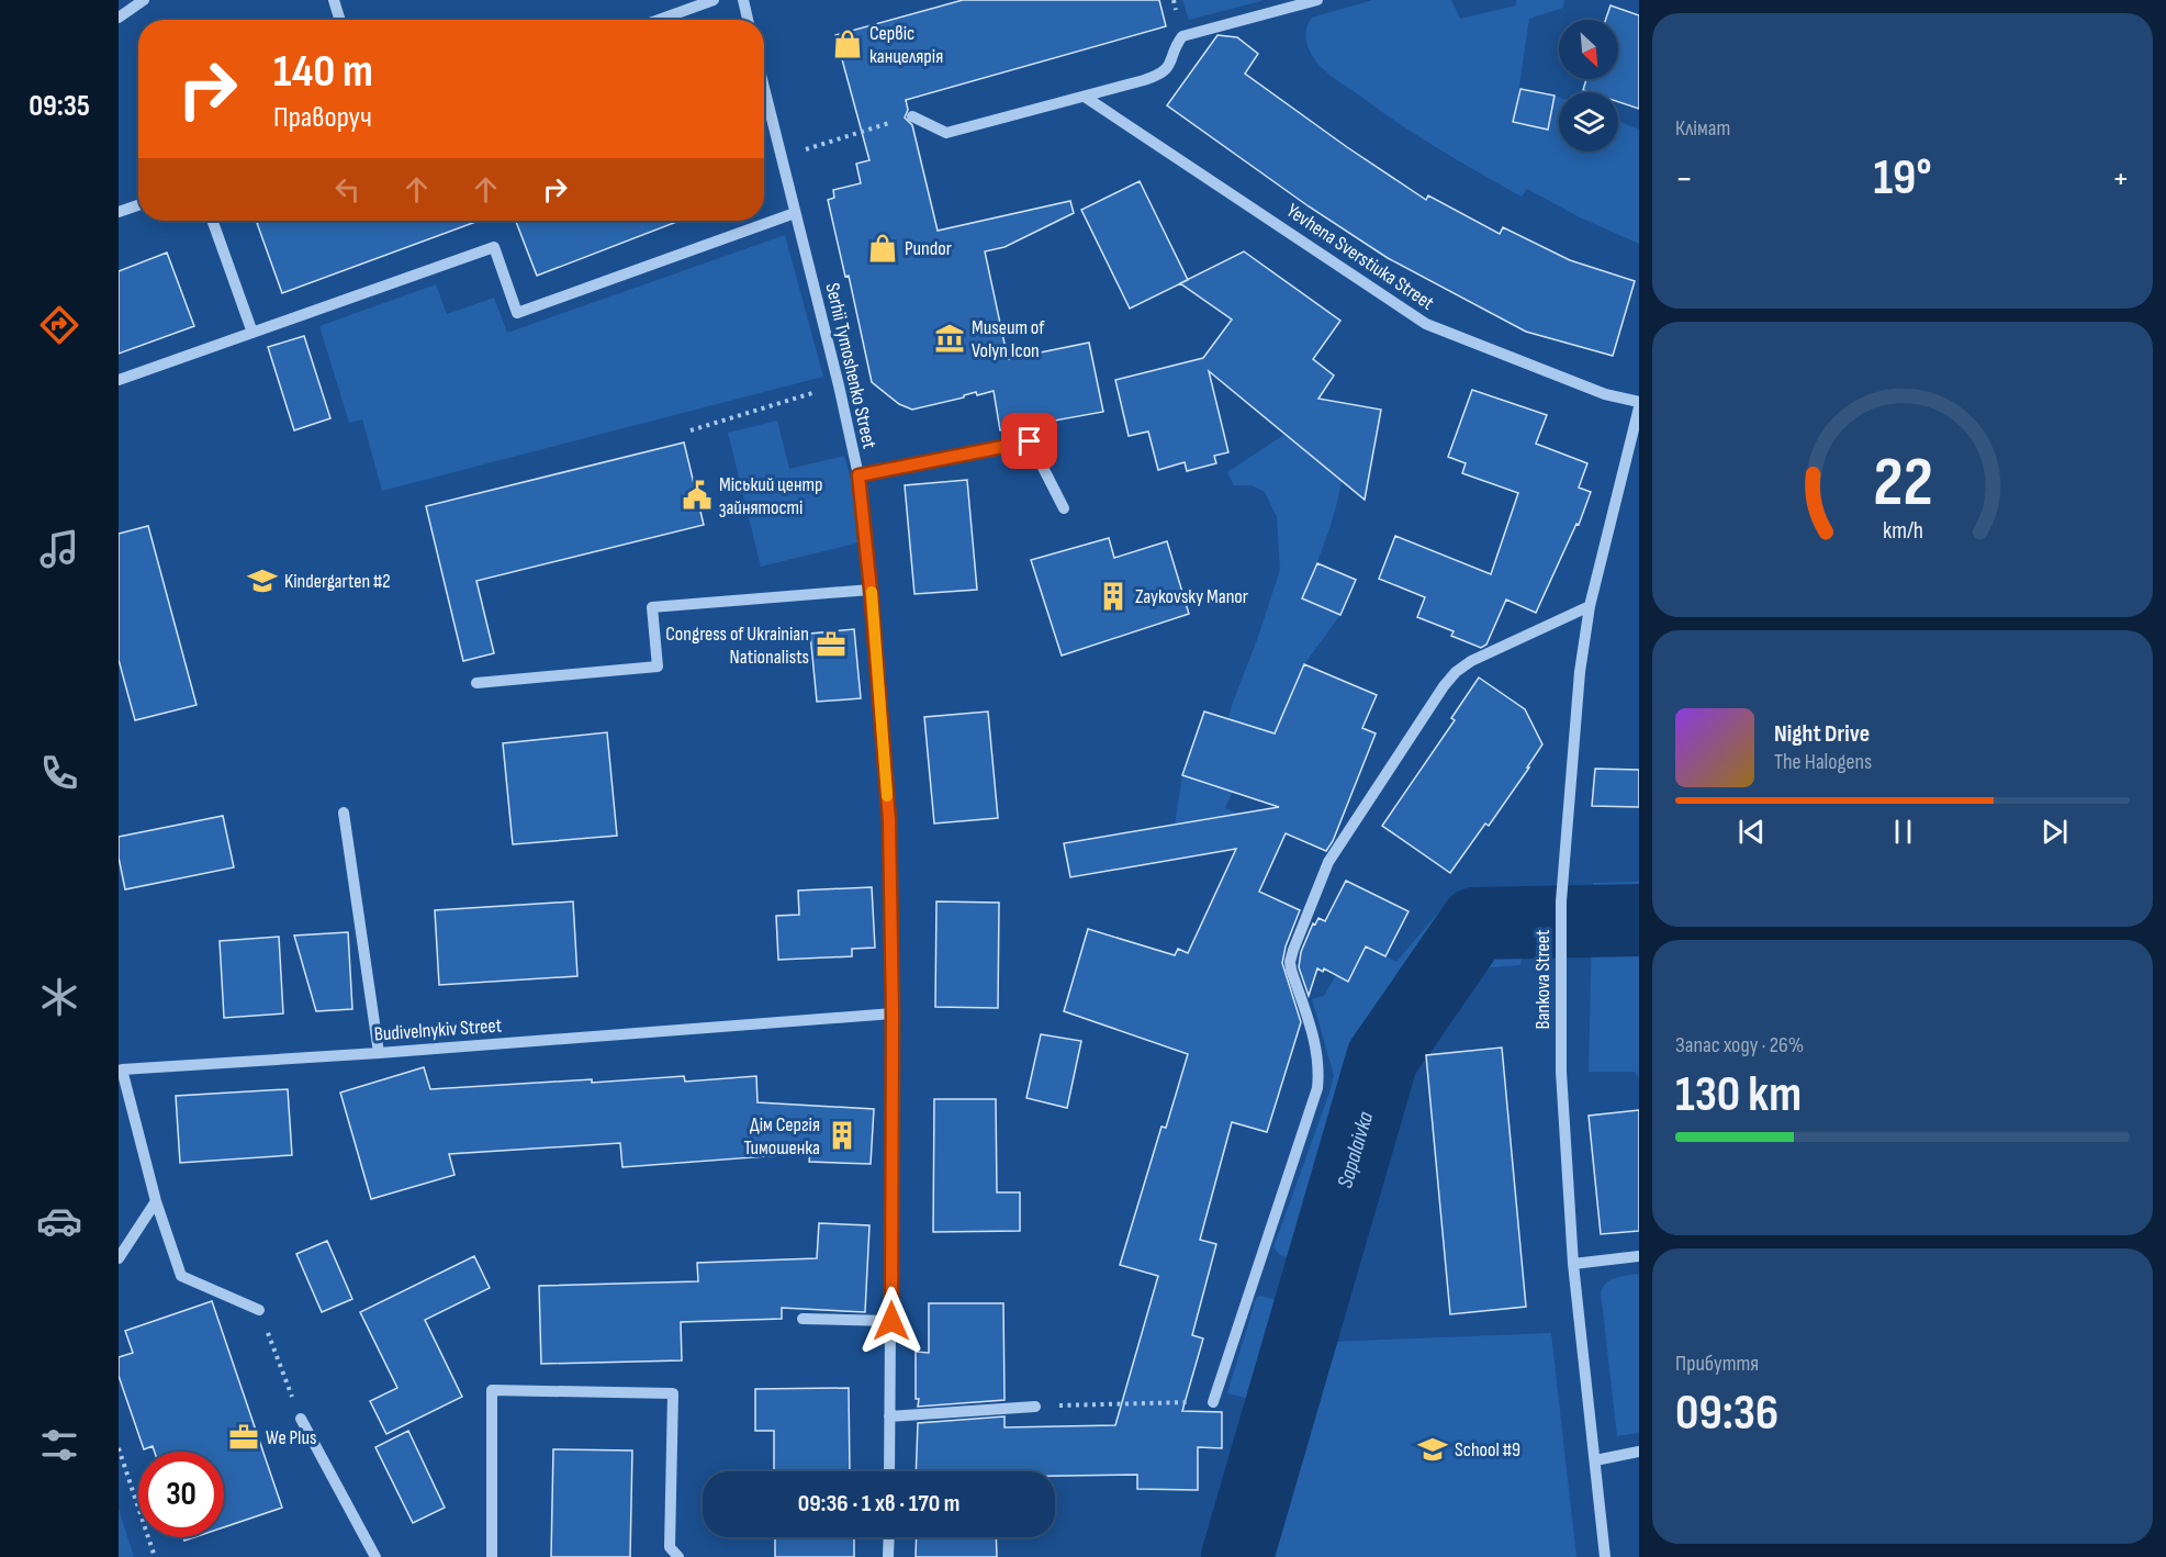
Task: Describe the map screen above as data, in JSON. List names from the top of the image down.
{
  "streets": {
    "street": [
      "Yevhena Sverstiuka Street",
      "Serhii Tymoshenko Street",
      "Bankova Street",
      "Budivelnykiv Street"
    ]
  },
  "crossings": [
    ["Yevhena Sverstiuka Street", "Bankova Street"],
    ["Serhii Tymoshenko Street", "Budivelnykiv Street"]
  ],
  "water": ["Sapalaivka"],
  "places": {
    "shop": ["Сервіс канцелярія", "Pundor"],
    "museum": ["Museum of Volyn Icon"],
    "public building": ["Міський центр зайнятості"],
    "school or university": ["Kindergarten #2", "School #9"],
    "building": ["Zaykovsky Manor", "Дім Сергія Тимошенка"],
    "office": ["Congress of Ukrainian Nationalists", "We Plus"]
  },
  "north": "bottom right",
  "page": {
    "tabs": "09:35",
    "tile": [
      "Клімат",
      ["Запас ходу · 26%", "130 km"],
      ["Прибуття", "09:36"]
    ],
    "turn": ["140 m", "Праворуч"],
    "heat": ["−", "19°", "+"],
    "song": ["Night Drive", "The Halogens"],
    "limit": "30",
    "trip": "09:36 · 1 хв · 170 m",
    "gauge": ["22", "km/h"]
  }
}
